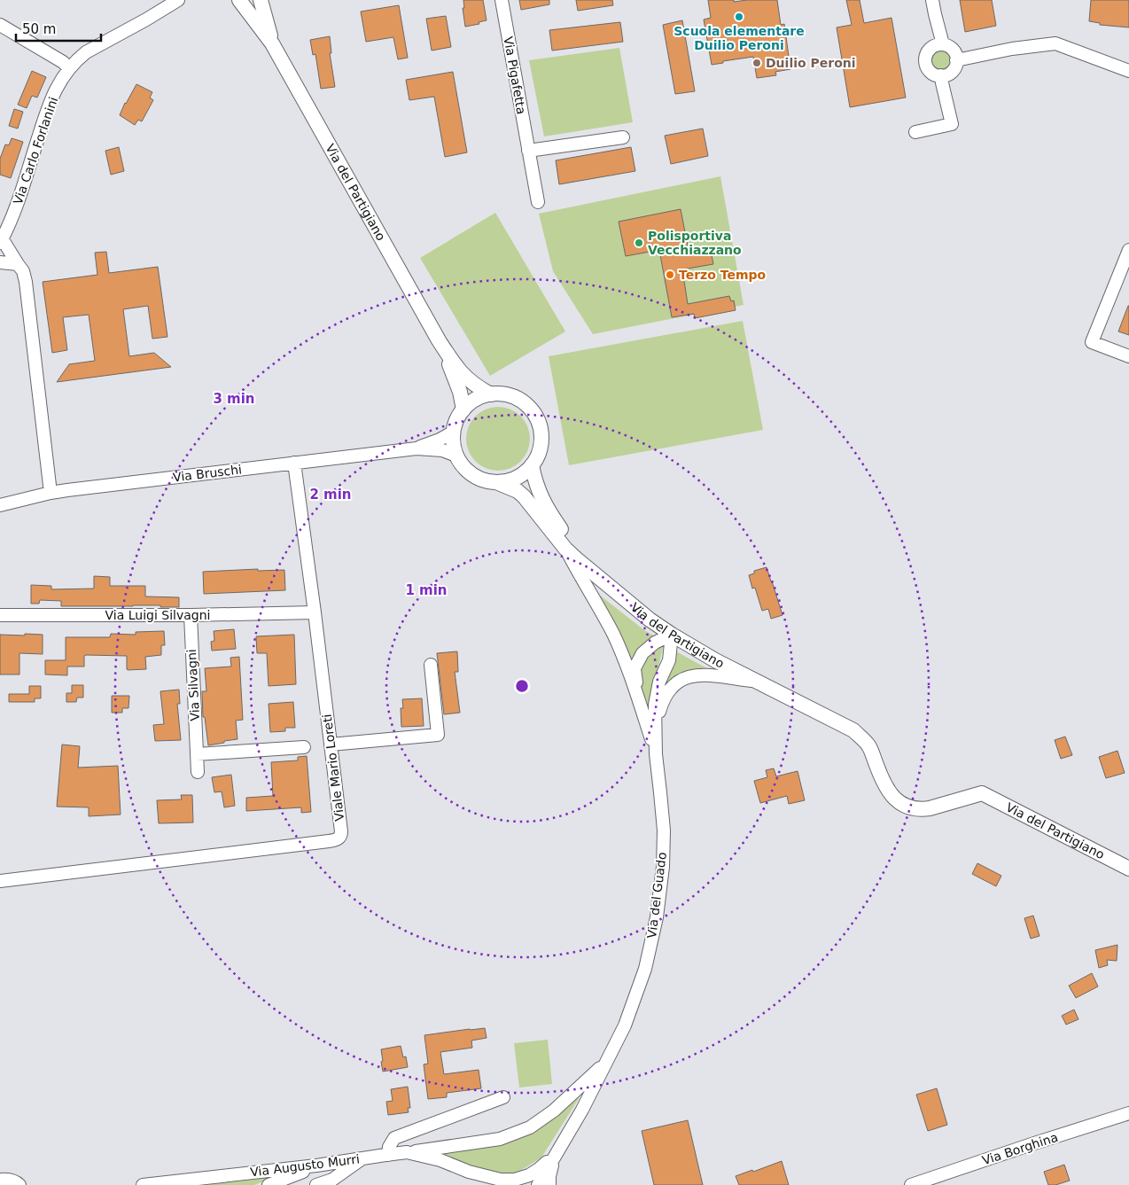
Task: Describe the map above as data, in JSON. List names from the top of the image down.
{
  "streets": {
    "main road": ["Via del Partigiano"],
    "street": [
      "Via Pigafetta",
      "Via Carlo Forlanini",
      "Via Bruschi",
      "Via Luigi Silvagni",
      "Via Silvagni",
      "Viale Mario Loreti",
      "Via del Guado",
      "Via Borghina",
      "Via Augusto Murri"
    ]
  },
  "crossings": [
    ["Via del Partigiano", "Via Bruschi"],
    ["Via del Partigiano", "Via del Guado"],
    ["Via Bruschi", "Viale Mario Loreti"],
    ["Via Luigi Silvagni", "Via Silvagni"],
    ["Via Luigi Silvagni", "Viale Mario Loreti"],
    ["Via del Guado", "Via Augusto Murri"]
  ],
  "places": [
    "Scuola elementare Duilio Peroni",
    "Duilio Peroni",
    "Polisportiva Vecchiazzano",
    "Terzo Tempo"
  ],
  "scale_bar": "50 m",
  "rings": ["3 min", "2 min", "1 min"]
}
